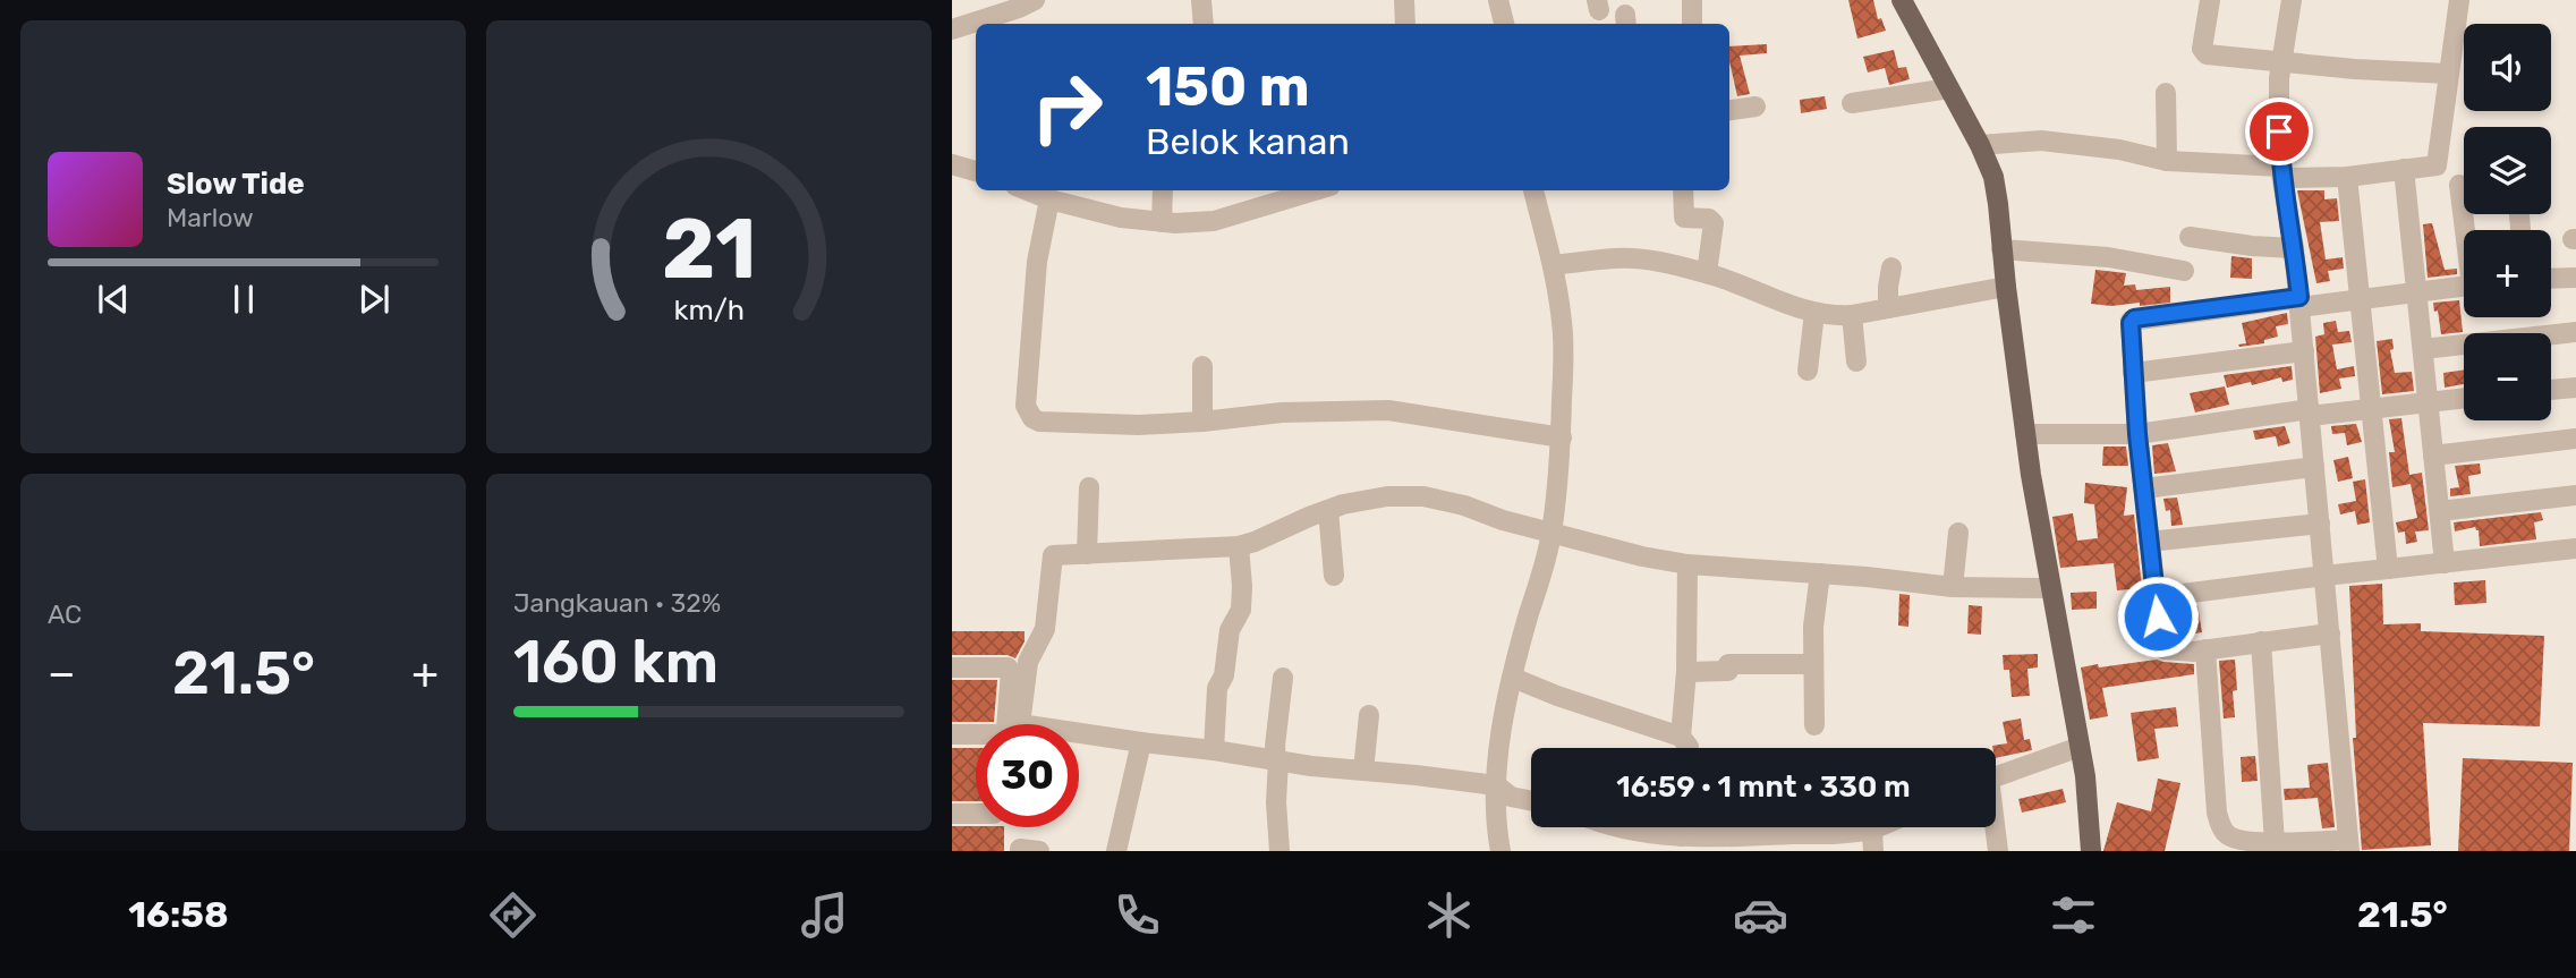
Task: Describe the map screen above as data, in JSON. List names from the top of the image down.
{
  "page": {
    "map_buttons": ["+", "−"],
    "turn": ["150 m", "Belok kanan"],
    "song": ["Slow Tide", "Marlow"],
    "tile": [
      "AC",
      ["Jangkauan · 32%", "160 km"]
    ],
    "heat": ["−", "21.5°", "+"],
    "limit": "30",
    "trip": "16:59 · 1 mnt · 330 m",
    "tabs": ["16:58", "21.5°"],
    "gauge": ["21", "km/h"]
  }
}
